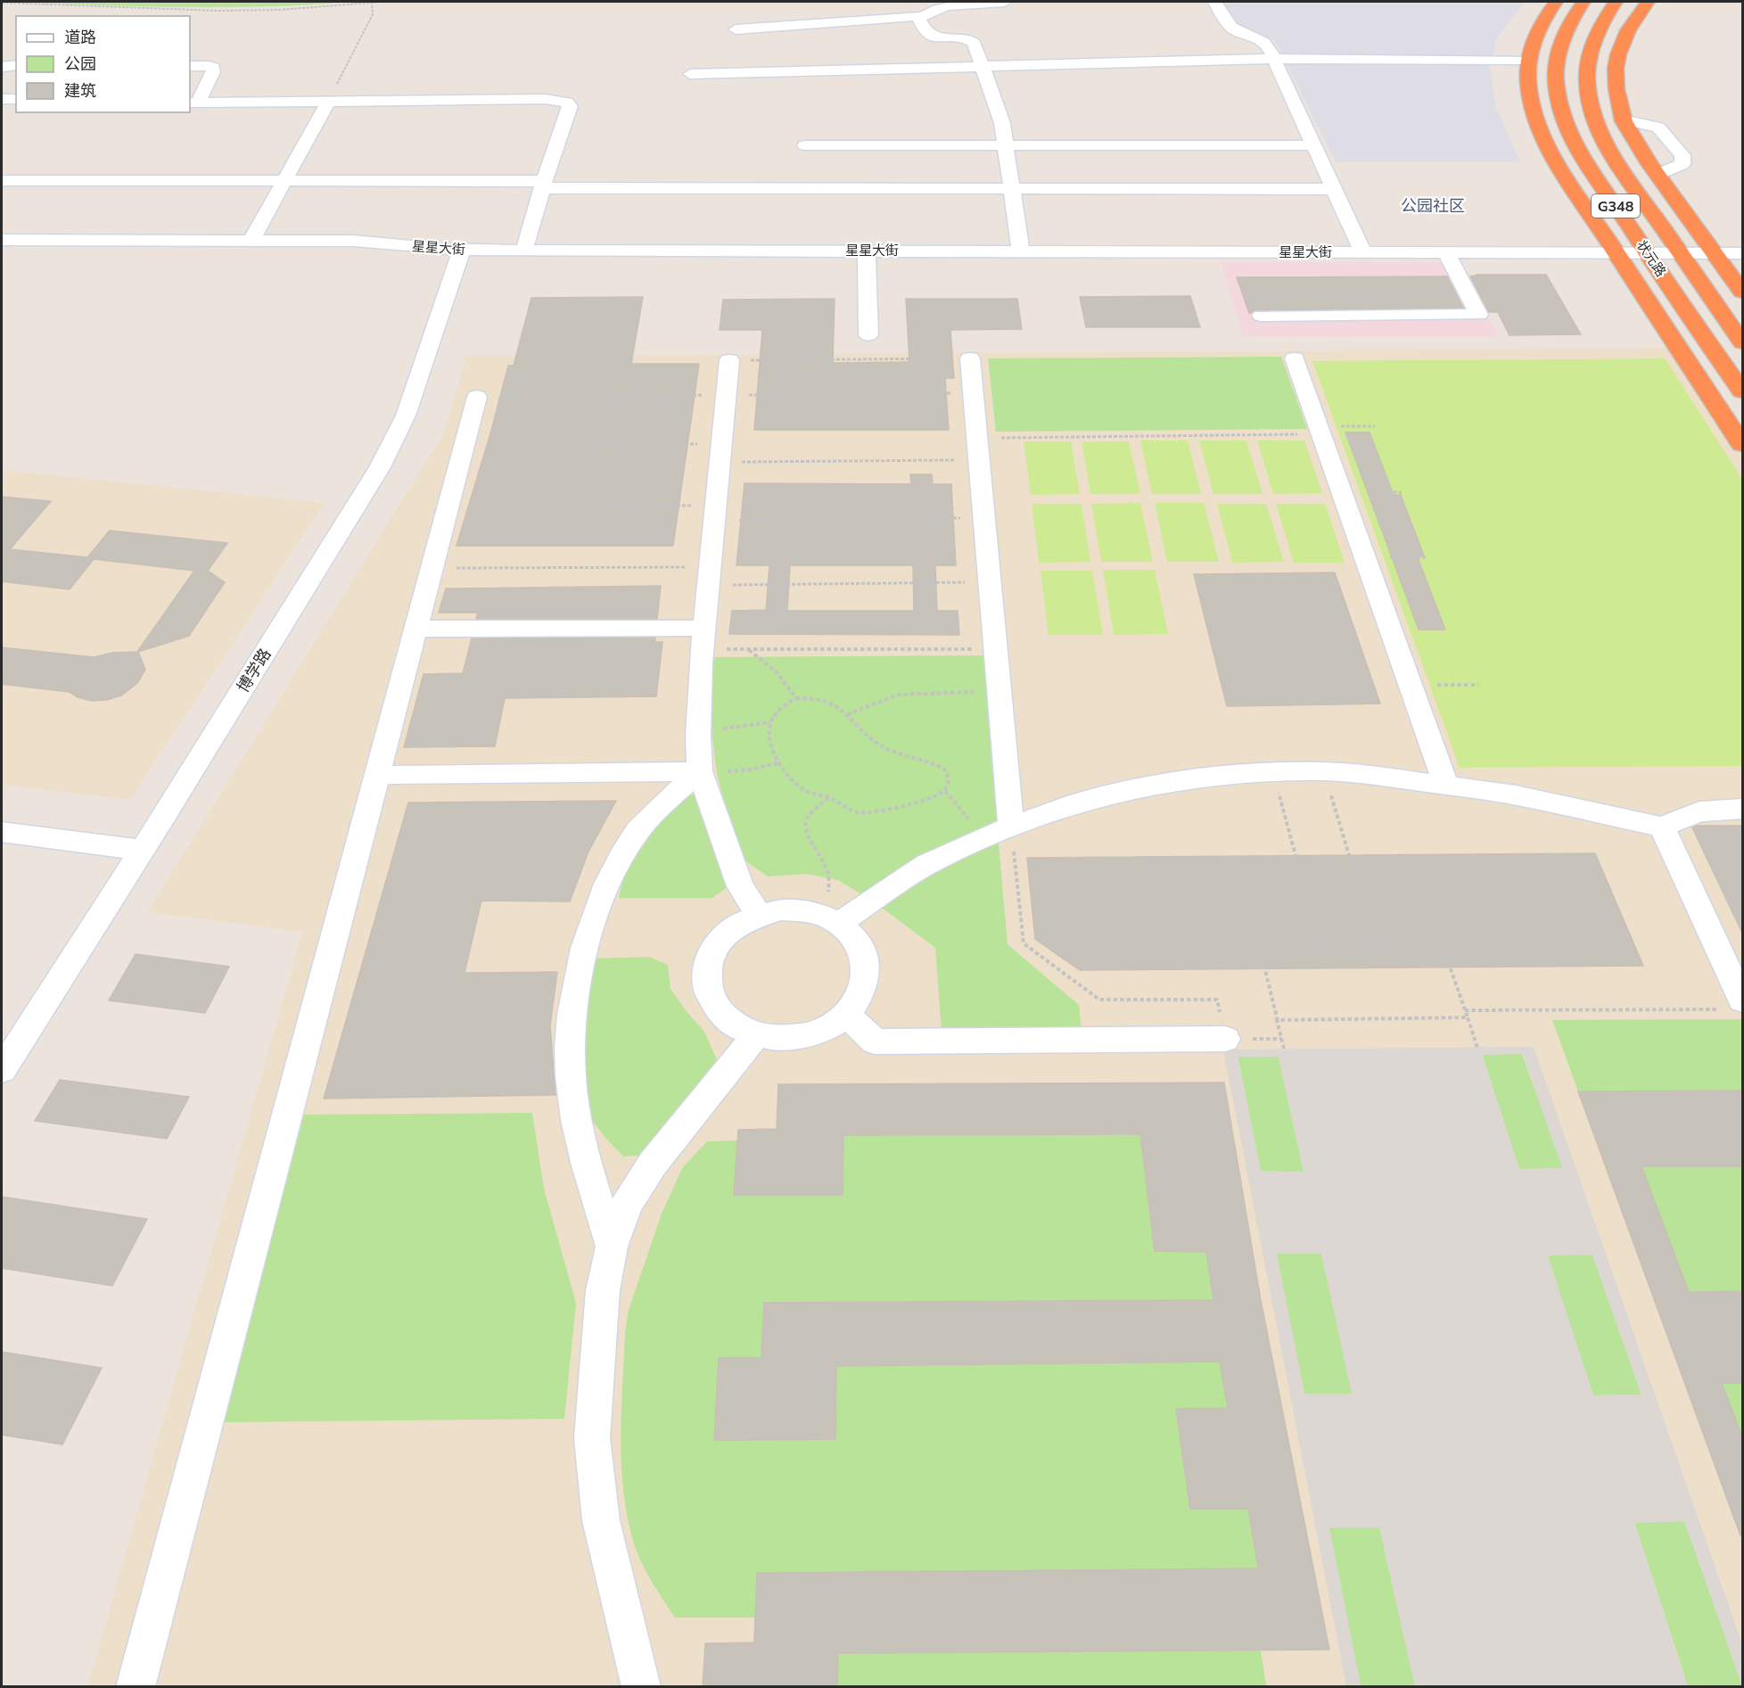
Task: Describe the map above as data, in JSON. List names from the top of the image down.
{
  "streets": {
    "highway": ["G348", "状元路"],
    "street": ["星星大街", "博学路"]
  },
  "crossings": [
    ["星星大街", "状元路"],
    ["星星大街", "博学路"]
  ],
  "districts": ["公园社区"],
  "legend": ["道路", "公园", "建筑"]
}
